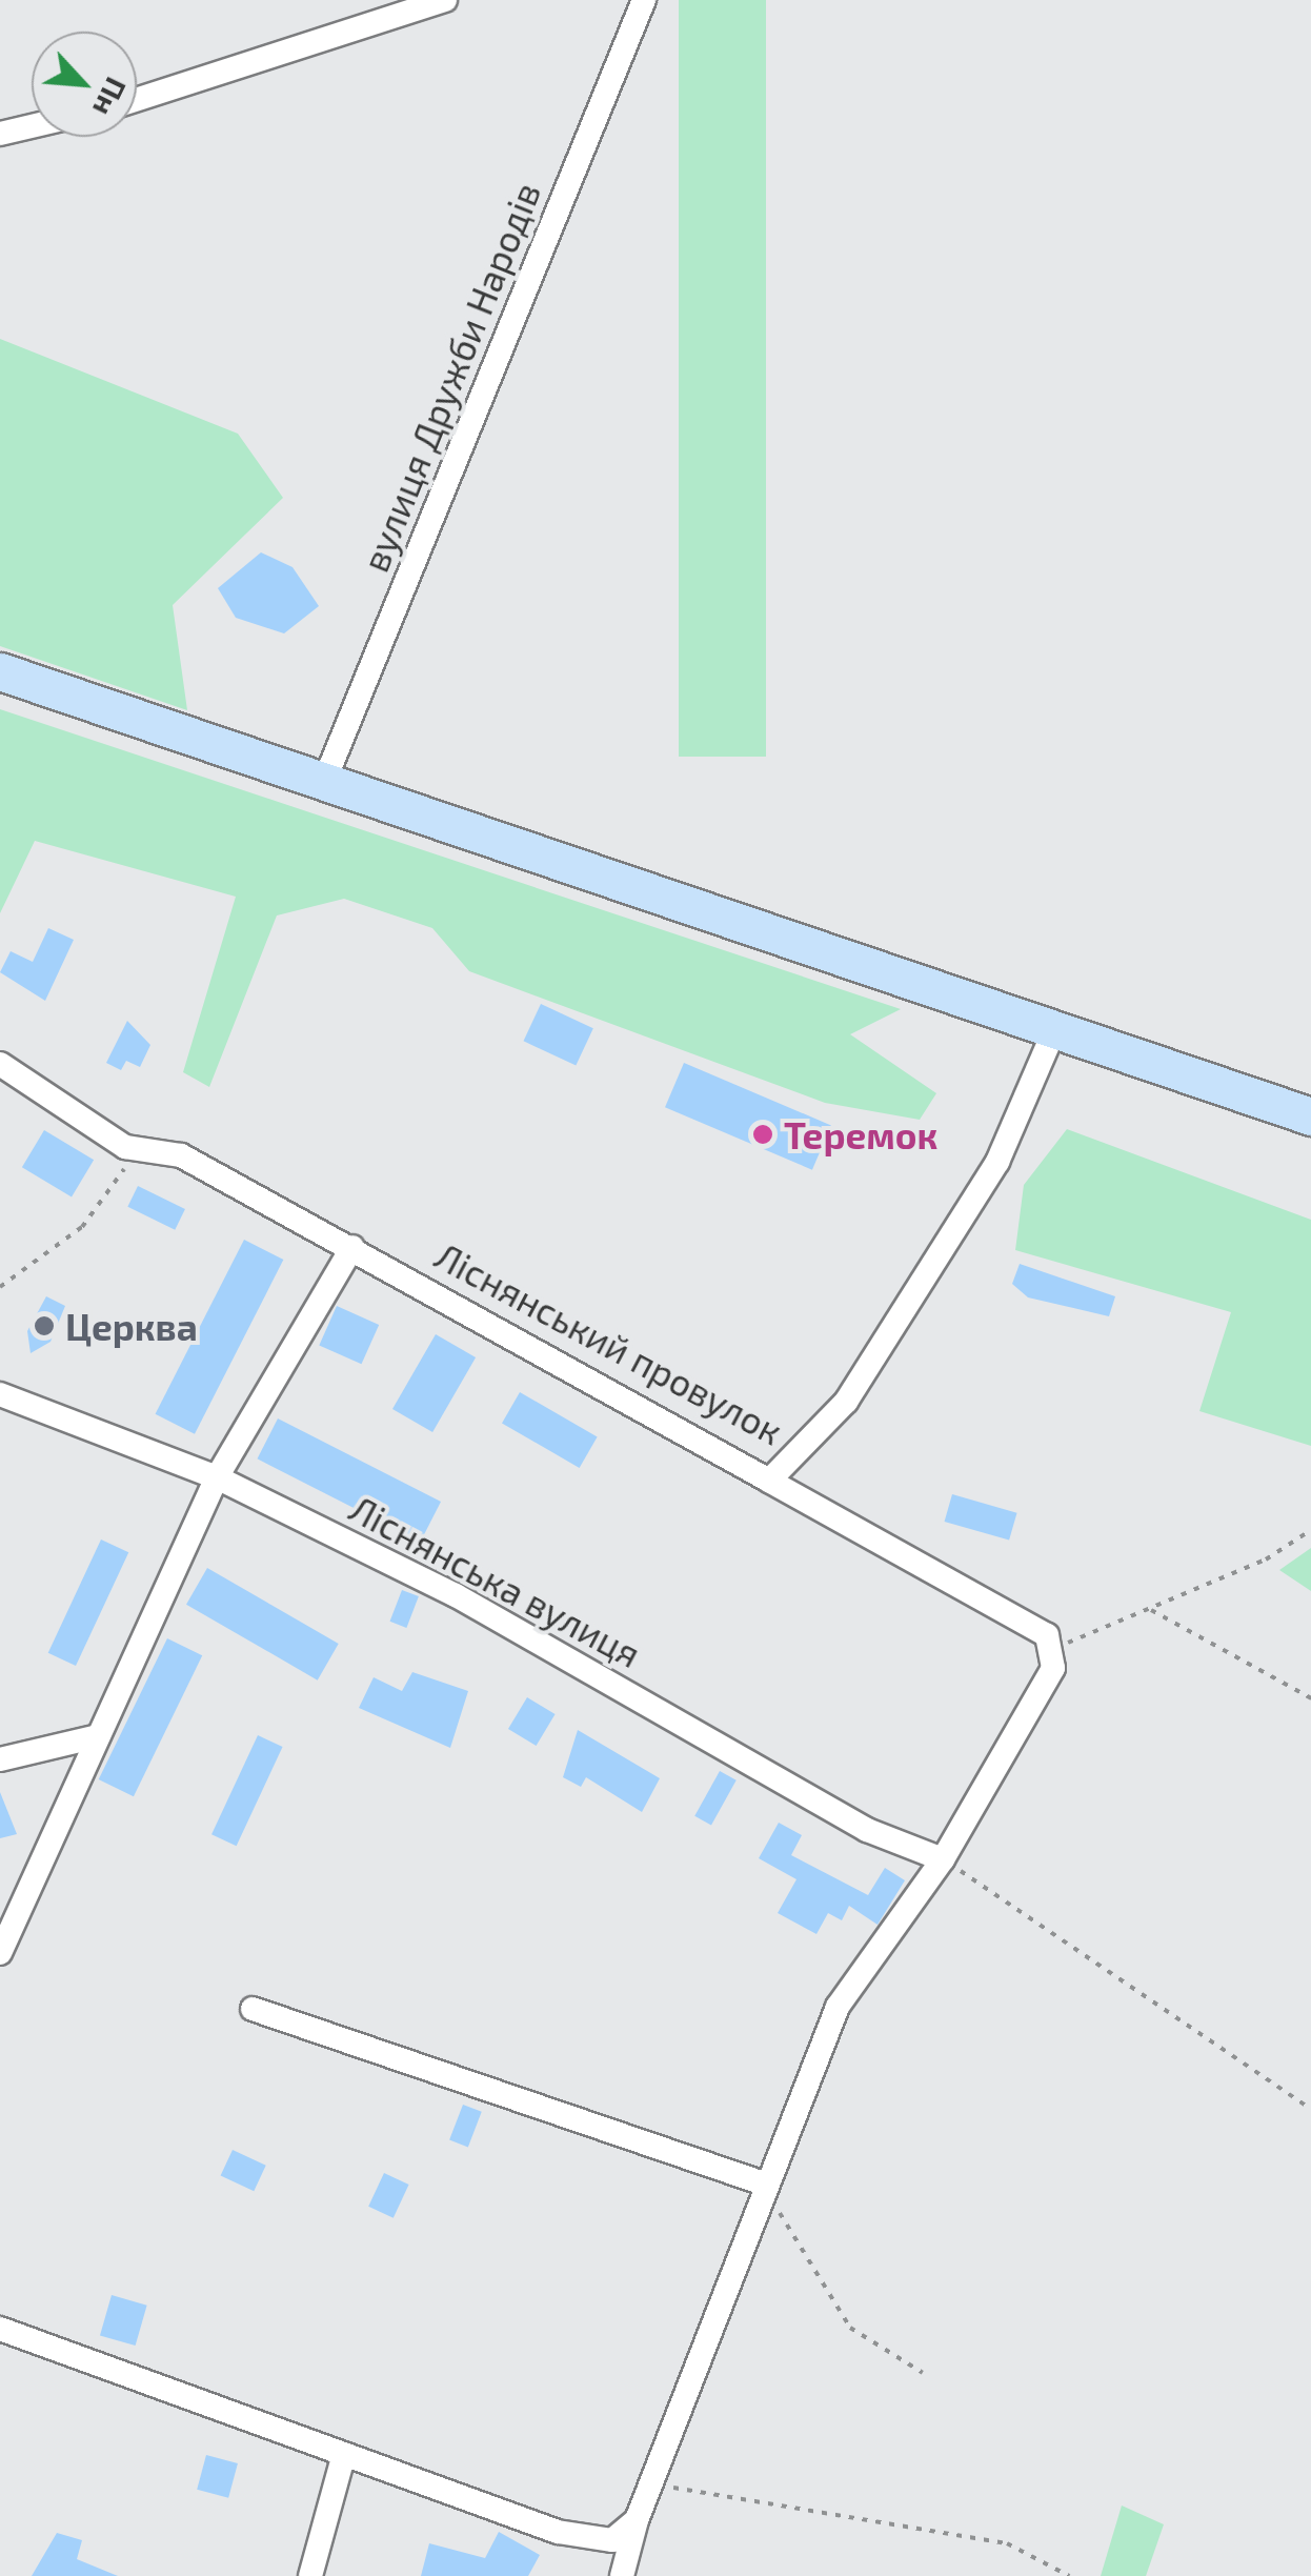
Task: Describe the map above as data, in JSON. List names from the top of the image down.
{
  "streets": {
    "street": ["вулиця Дружби Народів", "Ліснянський провулок", "Ліснянська вулиця"]
  },
  "places": ["Теремок", "Церква"],
  "north": "bottom right"
}
